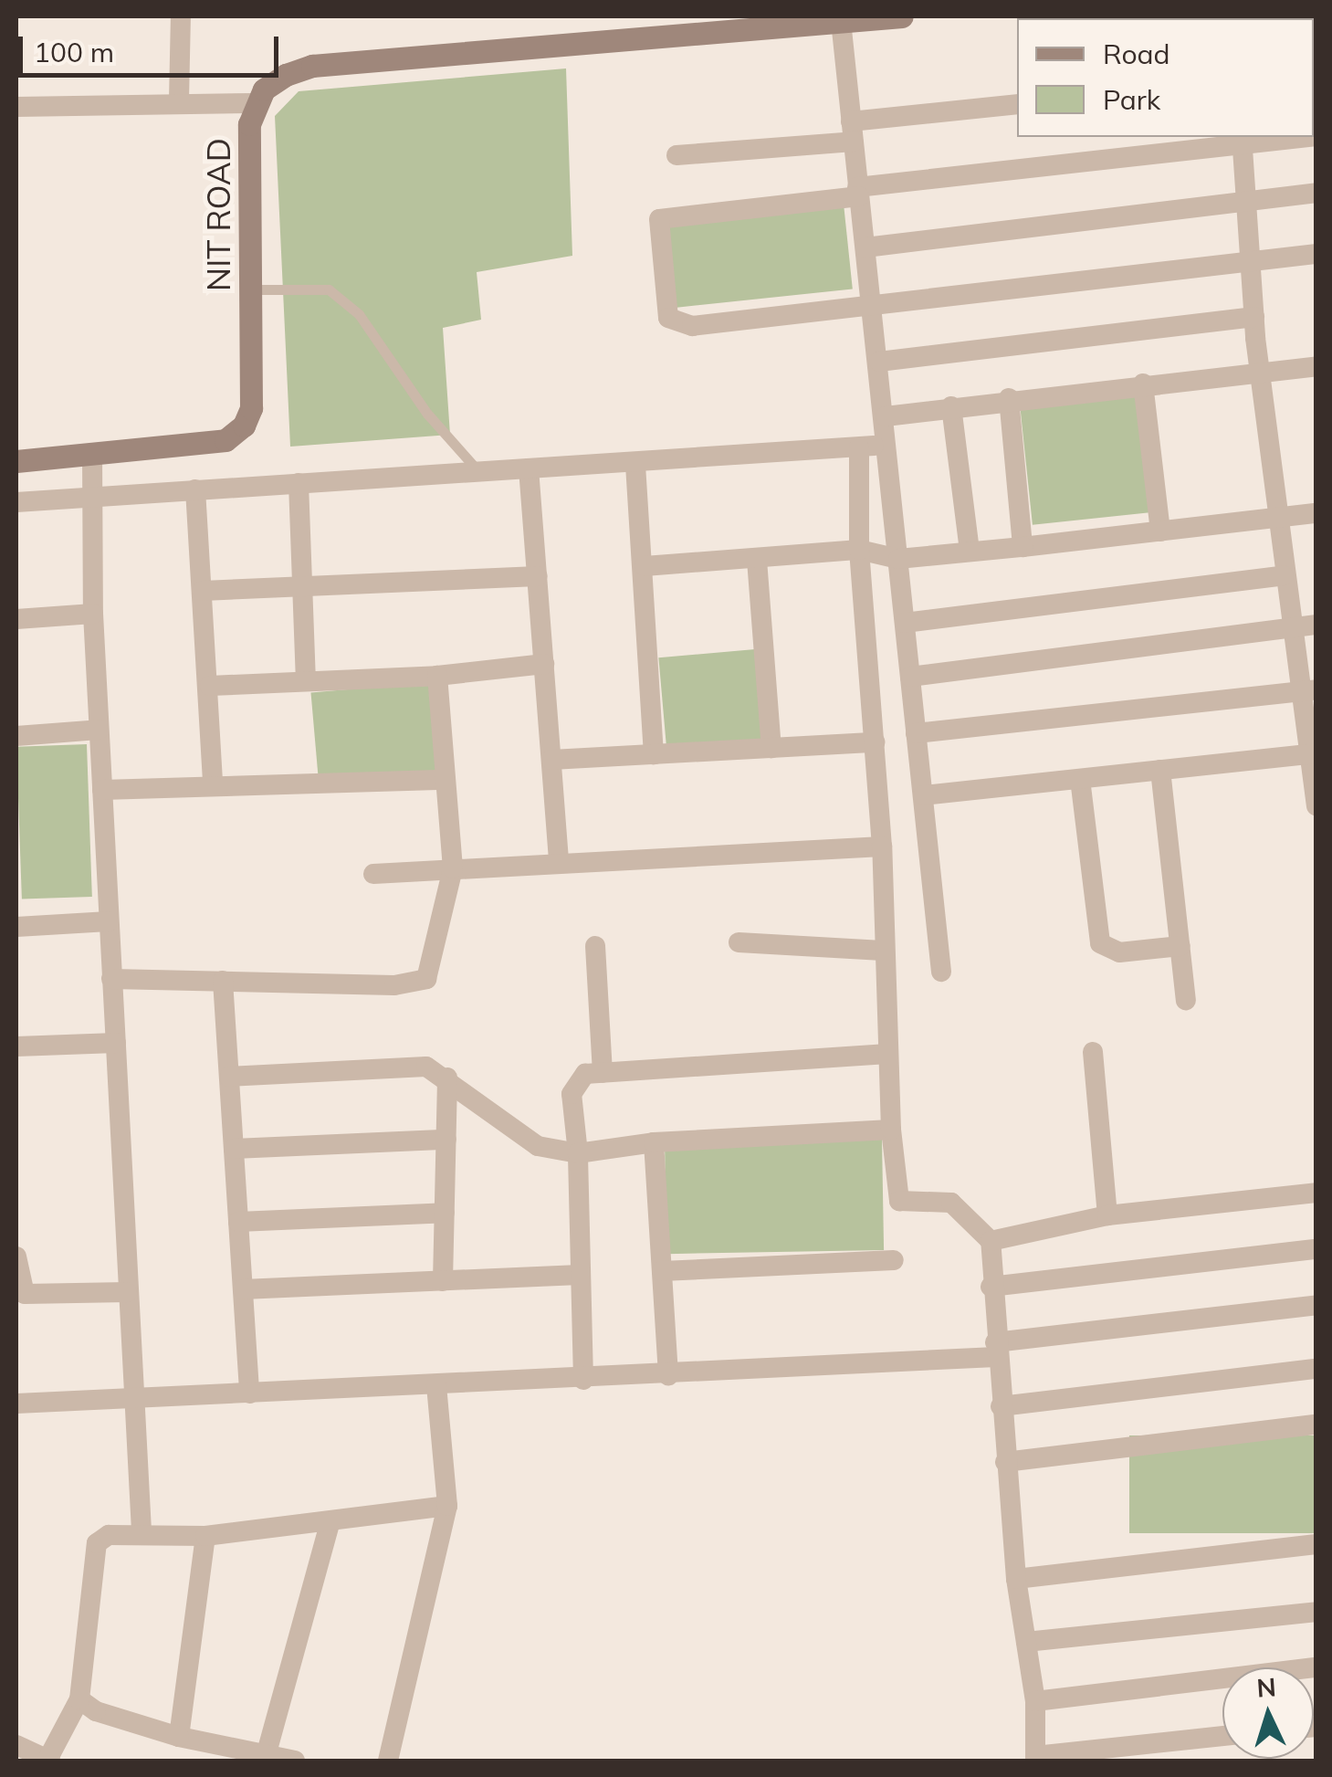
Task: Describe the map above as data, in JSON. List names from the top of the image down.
{
  "streets": {
    "main road": ["NIT ROAD"]
  },
  "legend": ["Road", "Park"],
  "scale_bar": "100 m",
  "north": "top"
}
